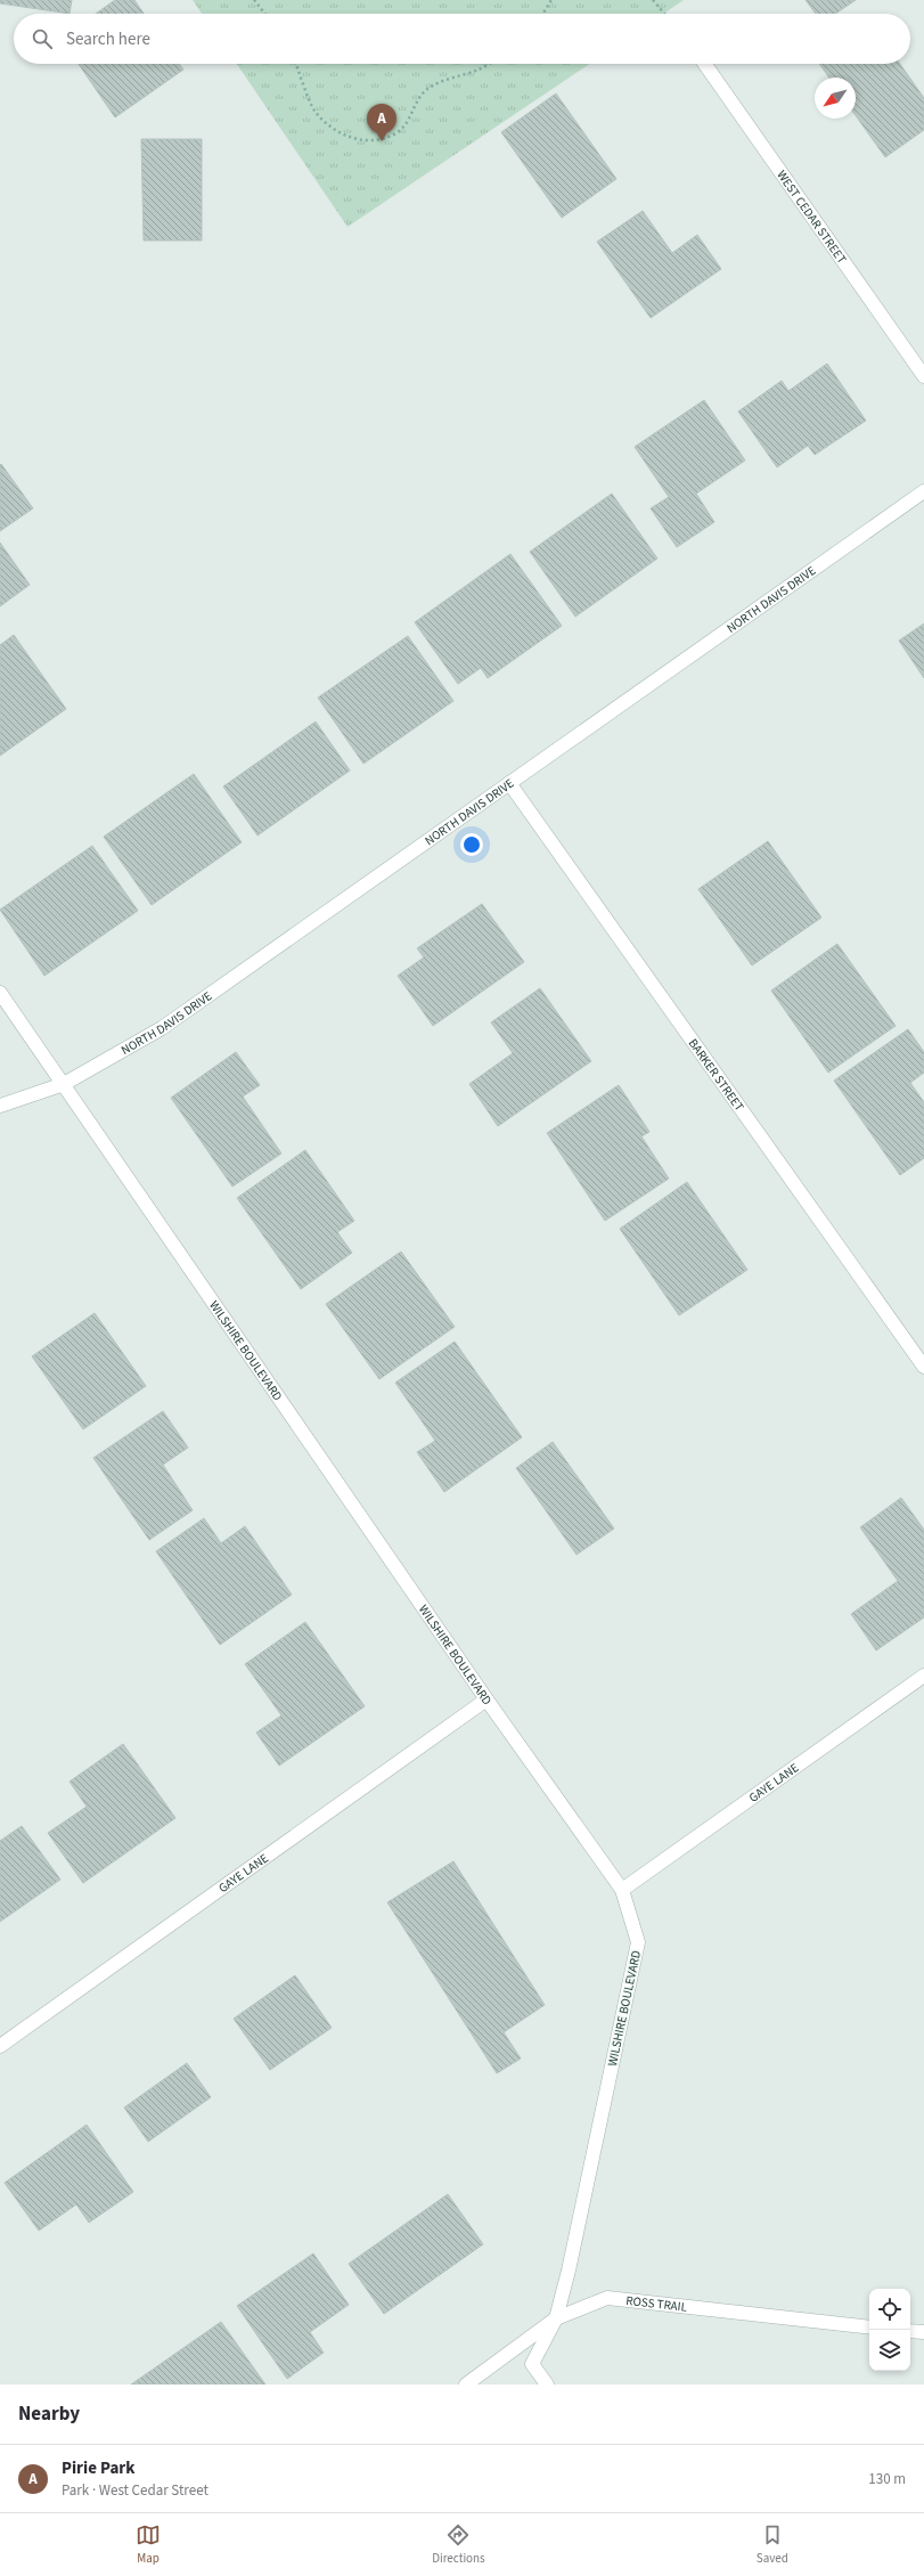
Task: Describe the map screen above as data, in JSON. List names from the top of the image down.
{
  "streets": {
    "street": [
      "WEST CEDAR STREET",
      "NORTH DAVIS DRIVE",
      "BARKER STREET",
      "WILSHIRE BOULEVARD",
      "GAYE LANE",
      "ROSS TRAIL"
    ]
  },
  "crossings": [
    ["NORTH DAVIS DRIVE", "BARKER STREET"],
    ["NORTH DAVIS DRIVE", "WILSHIRE BOULEVARD"],
    ["WILSHIRE BOULEVARD", "GAYE LANE"],
    ["WILSHIRE BOULEVARD", "ROSS TRAIL"]
  ],
  "north": "bottom left",
  "page": {
    "search": "Search here",
    "pins": "A",
    "heading": "Nearby",
    "list": [
      {
        "mark": "A",
        "name": "Pirie Park",
        "note": "Park · West Cedar Street",
        "value": "130 m"
      }
    ],
    "nav": ["Map", "Directions", "Saved"]
  }
}
